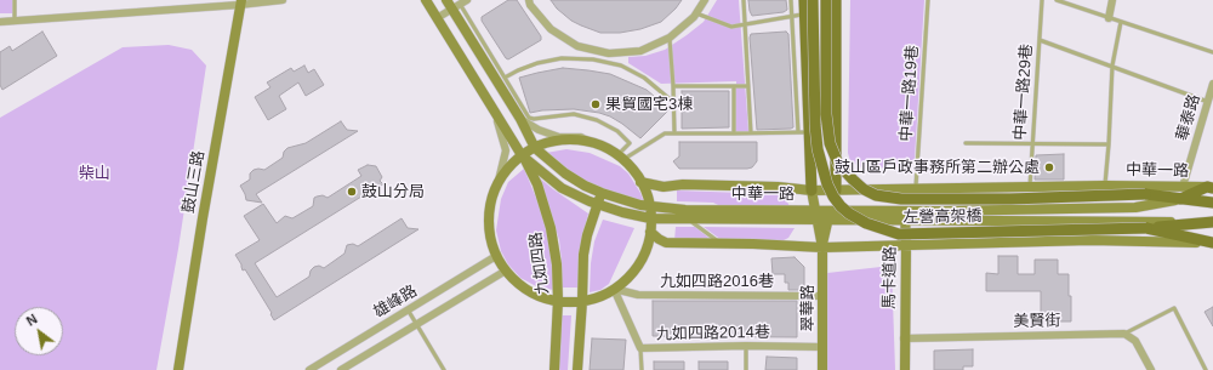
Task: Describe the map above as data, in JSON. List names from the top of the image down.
{
  "streets": {
    "main road": ["中華一路", "左營高架橋"],
    "street": [
      "華泰路",
      "鼓山三路",
      "九如四路",
      "馬卡道路",
      "九如四路2016巷",
      "雄峰路",
      "翠華路",
      "美賢街",
      "九如四路2014巷"
    ],
    "lane": ["中華一路29巷", "中華一路19巷"]
  },
  "crossings": [
    ["中華一路29巷", "中華一路"],
    ["中華一路19巷", "中華一路"],
    ["中華一路19巷", "馬卡道路"],
    ["華泰路", "中華一路"],
    ["中華一路", "左營高架橋"],
    ["中華一路", "九如四路"],
    ["中華一路", "馬卡道路"],
    ["中華一路", "翠華路"],
    ["馬卡道路", "美賢街"],
    ["九如四路2016巷", "翠華路"],
    ["九如四路2016巷", "九如四路2014巷"],
    ["翠華路", "九如四路2014巷"]
  ],
  "parks": ["柴山"],
  "places": ["果貿國宅3棟", "鼓山區戶政事務所第二辦公處", "鼓山分局"],
  "north": "top left"
}
